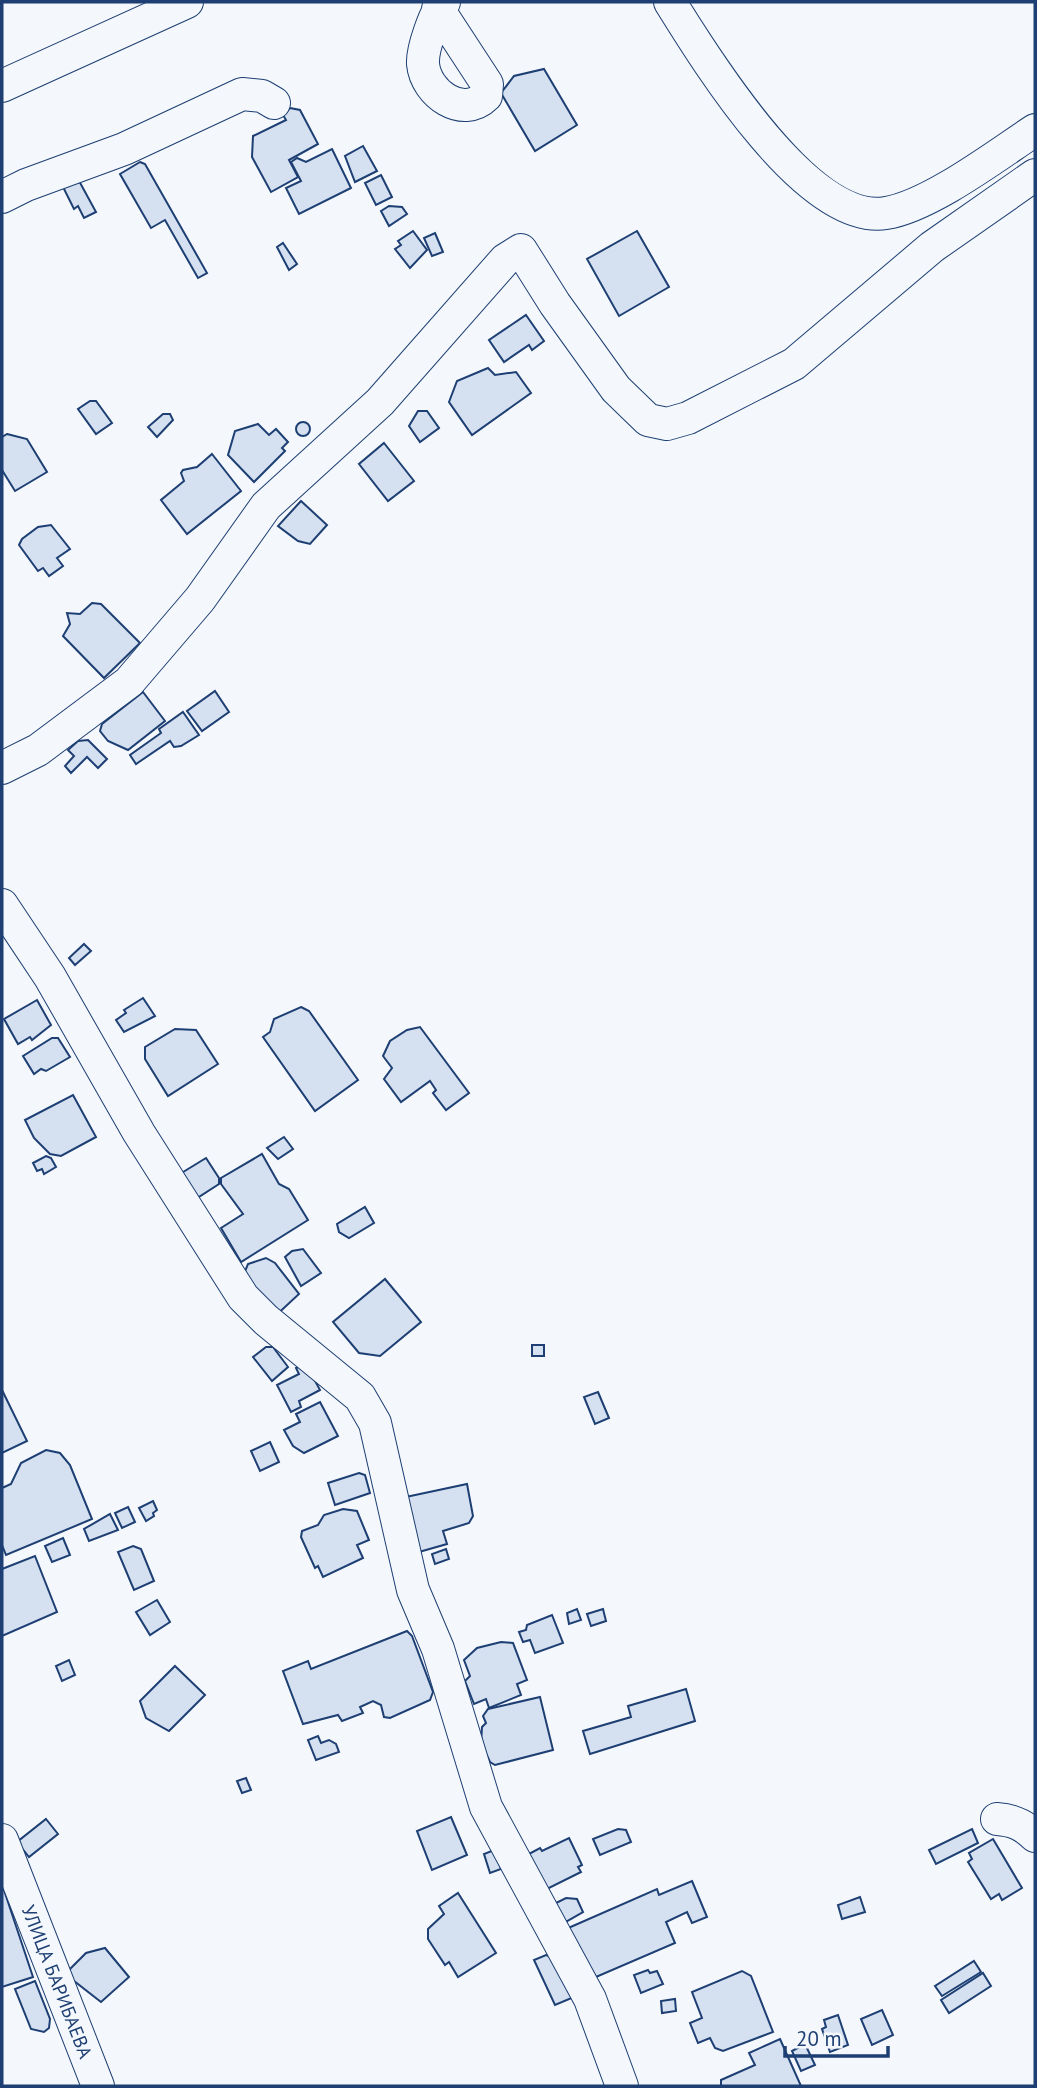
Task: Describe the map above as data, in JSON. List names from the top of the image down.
{
  "streets": {
    "street": ["УЛИЦА БАРИБАЕВА"]
  },
  "scale_bar": "20 m"
}
